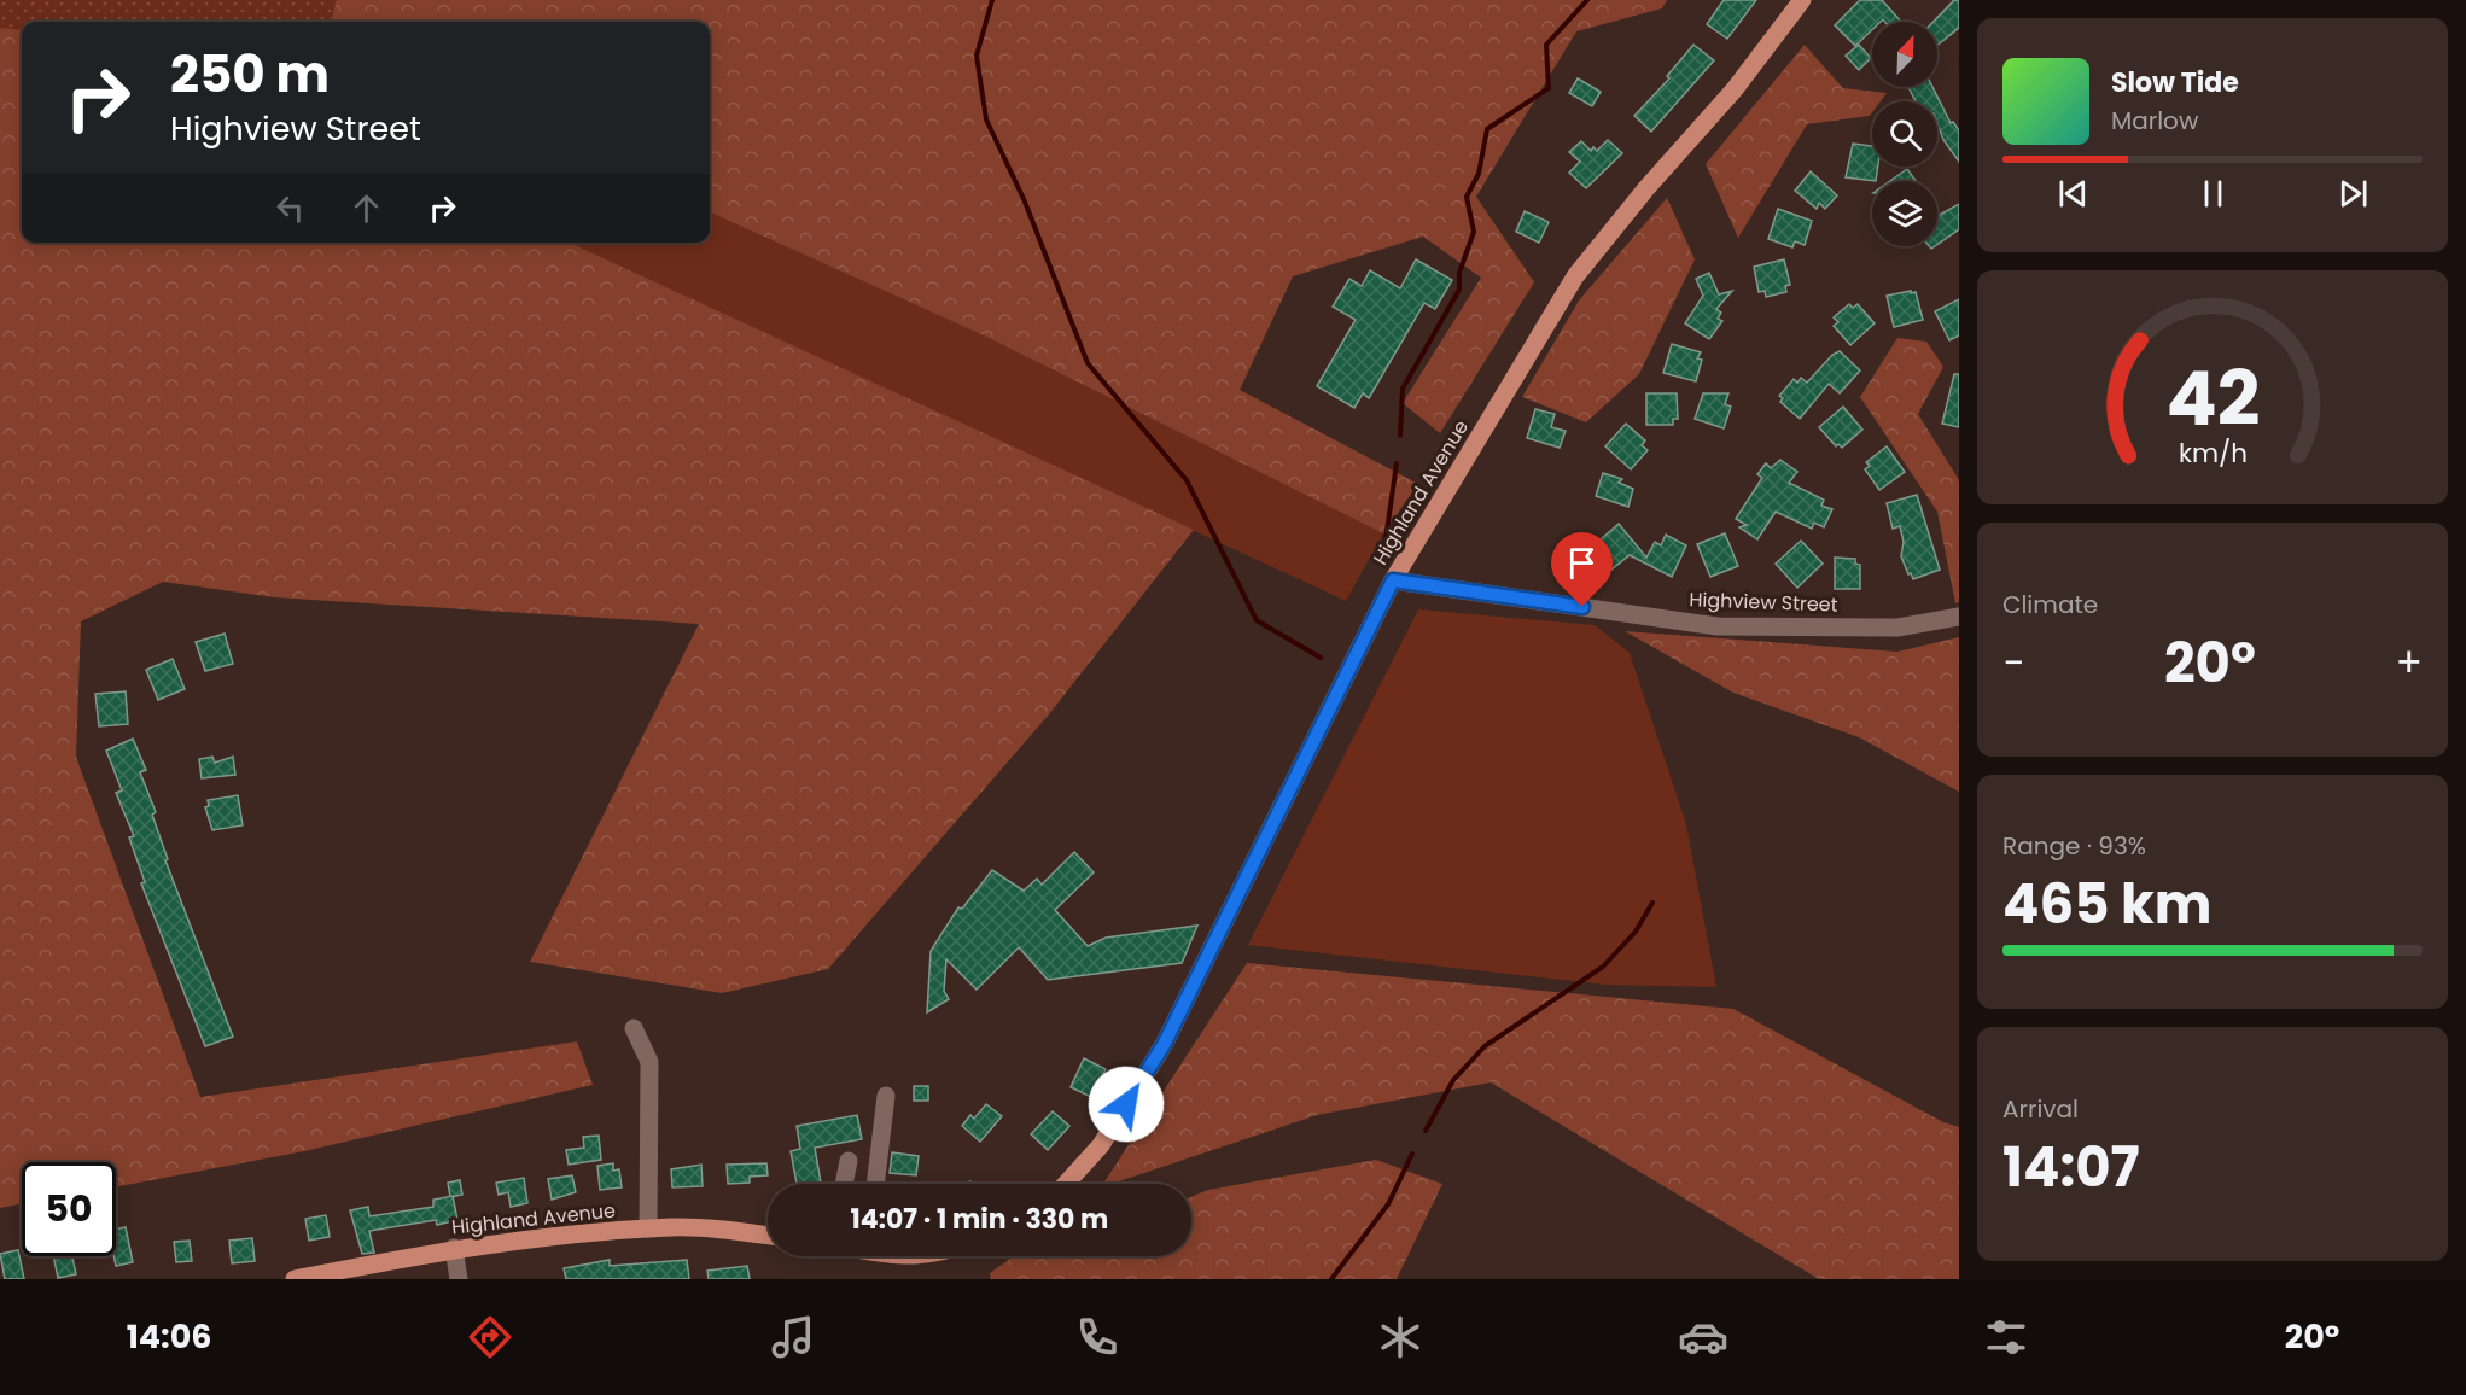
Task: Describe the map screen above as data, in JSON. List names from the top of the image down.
{
  "streets": {
    "main road": ["Highland Avenue"],
    "street": ["Highview Street"]
  },
  "crossings": [
    ["Highland Avenue", "Highview Street"]
  ],
  "north": "top right",
  "page": {
    "turn": ["250 m", "Highview Street"],
    "song": ["Slow Tide", "Marlow"],
    "tile": [
      "Climate",
      ["Range · 93%", "465 km"],
      ["Arrival", "14:07"]
    ],
    "heat": ["−", "20°", "+"],
    "limit": "50",
    "trip": "14:07 · 1 min · 330 m",
    "tabs": ["14:06", "20°"],
    "gauge": ["42", "km/h"]
  }
}
